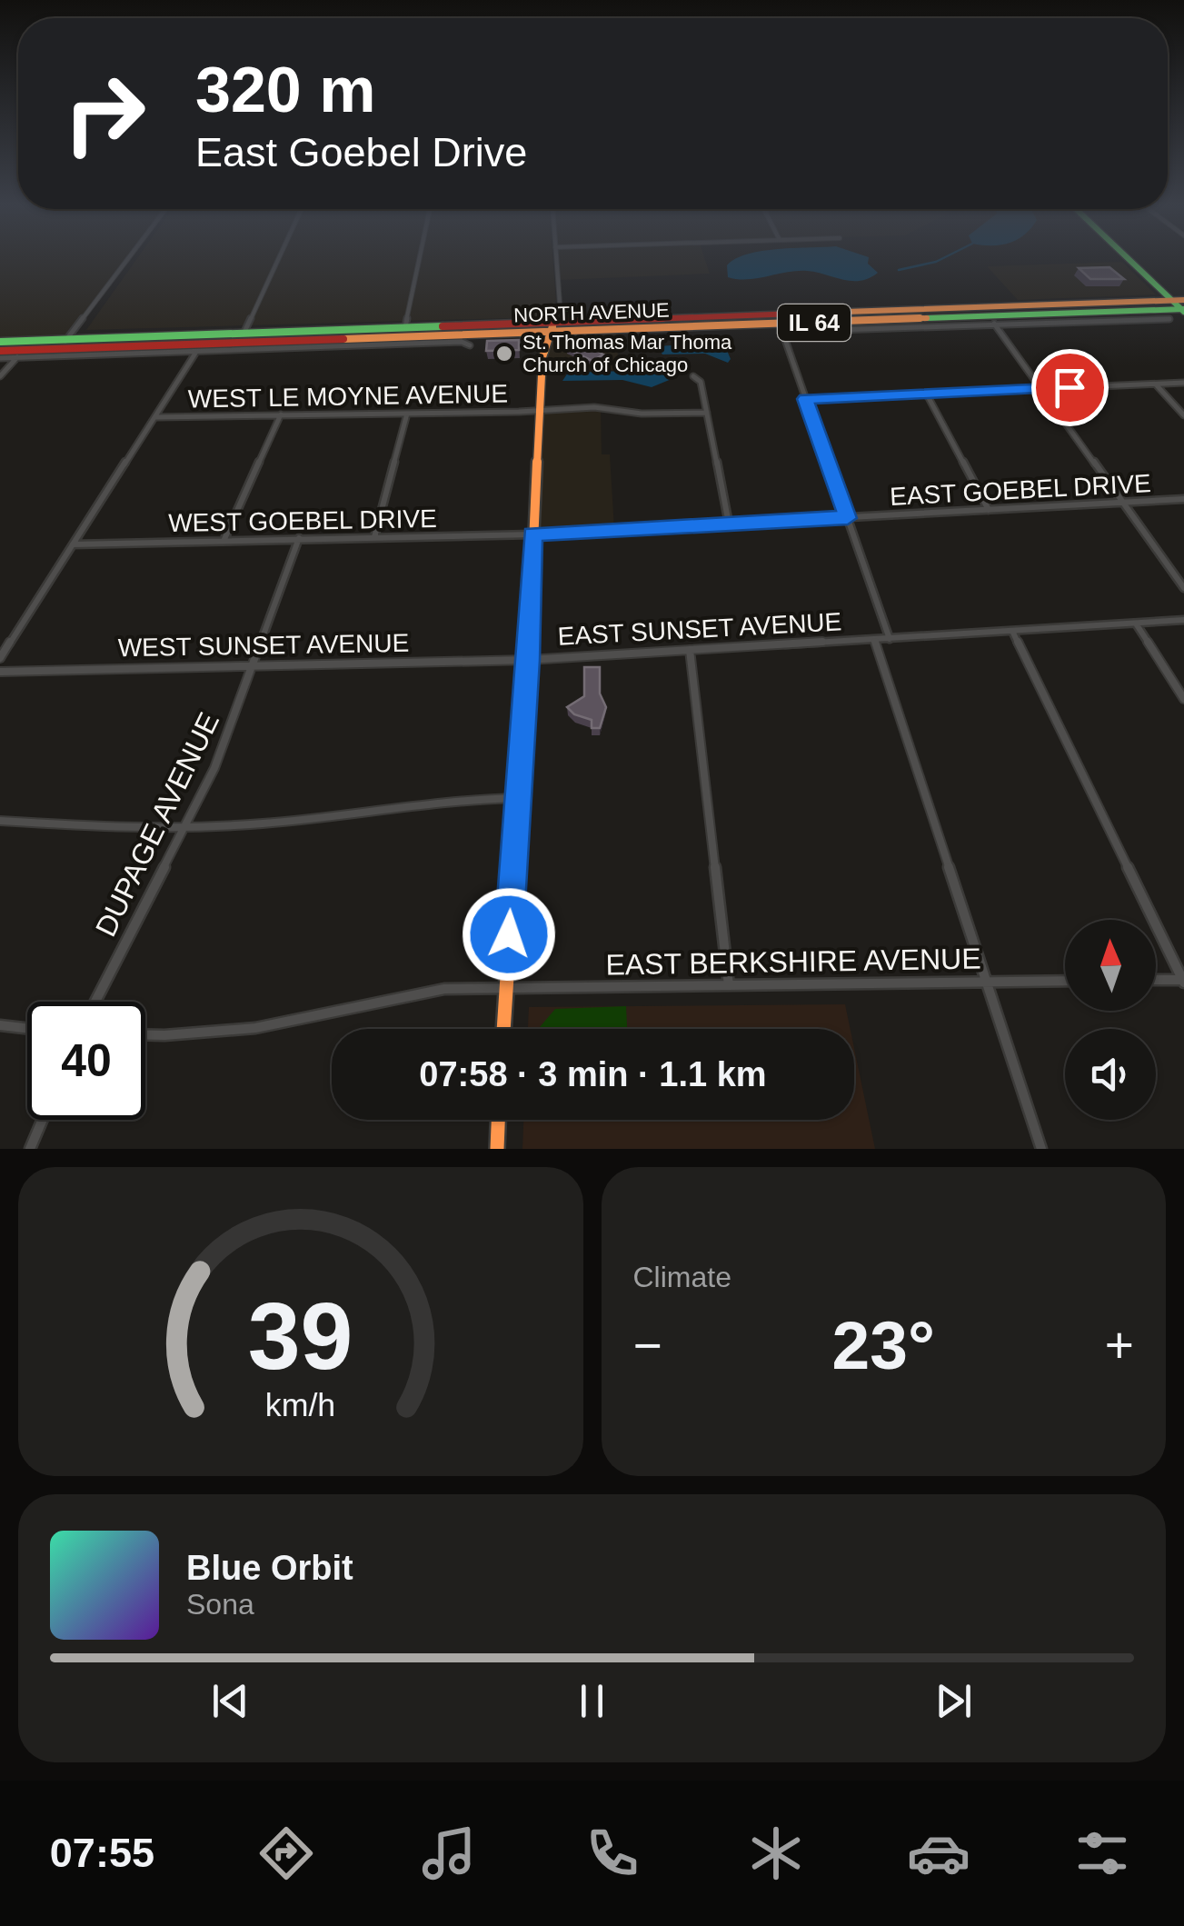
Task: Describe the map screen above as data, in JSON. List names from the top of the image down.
{
  "streets": {
    "main road": ["NORTH AVENUE", "IL 64"],
    "street": [
      "WEST LE MOYNE AVENUE",
      "EAST GOEBEL DRIVE",
      "WEST GOEBEL DRIVE",
      "EAST SUNSET AVENUE",
      "WEST SUNSET AVENUE",
      "DUPAGE AVENUE",
      "EAST BERKSHIRE AVENUE"
    ]
  },
  "crossings": [
    ["EAST GOEBEL DRIVE", "WEST GOEBEL DRIVE"],
    ["WEST GOEBEL DRIVE", "DUPAGE AVENUE"],
    ["EAST SUNSET AVENUE", "WEST SUNSET AVENUE"],
    ["WEST SUNSET AVENUE", "DUPAGE AVENUE"]
  ],
  "places": ["St. Thomas Mar Thoma Church of Chicago"],
  "north": "top",
  "page": {
    "turn": ["320 m", "East Goebel Drive"],
    "limit": "40",
    "trip": "07:58 · 3 min · 1.1 km",
    "tile": "Climate",
    "heat": ["−", "23°", "+"],
    "song": ["Blue Orbit", "Sona"],
    "tabs": "07:55",
    "gauge": ["39", "km/h"]
  }
}
